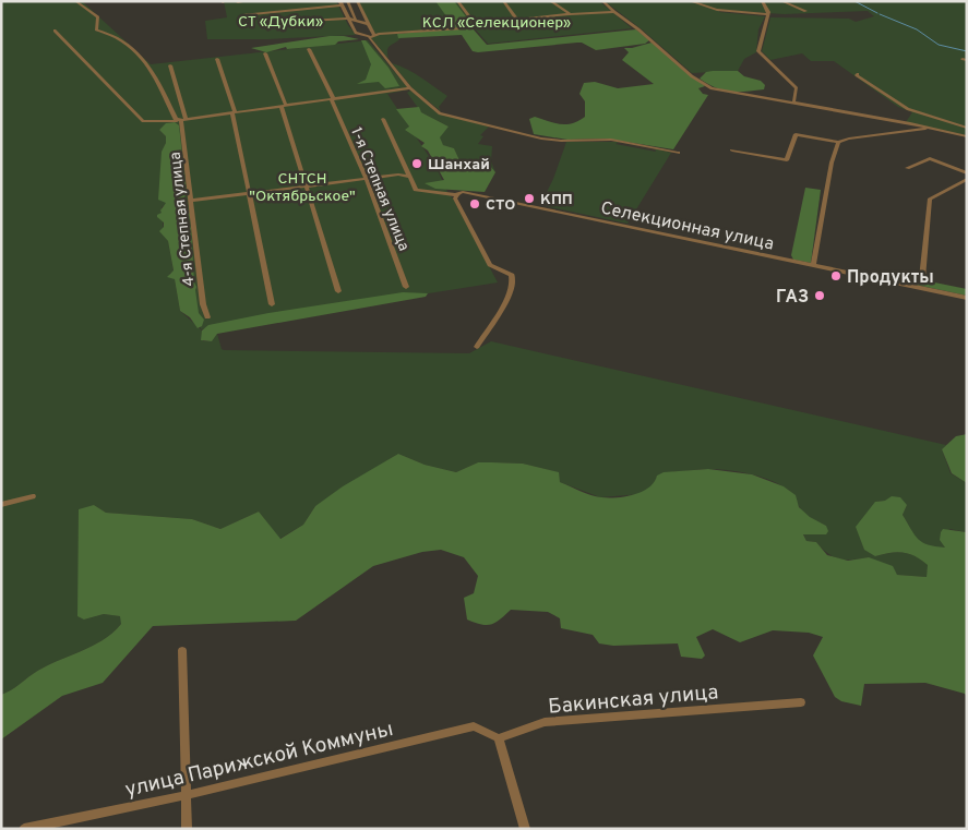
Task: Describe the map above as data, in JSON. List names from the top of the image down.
{
  "streets": {
    "street": [
      "1-я Степная улица",
      "4-я Степная улица",
      "Селекционная улица",
      "Бакинская улица",
      "улица Парижской Коммуны"
    ]
  },
  "crossings": [
    ["Бакинская улица", "улица Парижской Коммуны"]
  ],
  "parks": ["СТ «Дубки»", "КСЛ «Селекционер»", "СНТСН \"Октябрьское\""],
  "places": [
    "Шанхай",
    "КПП",
    "СТО",
    "Продукты",
    "ГАЗ"
  ]
}
